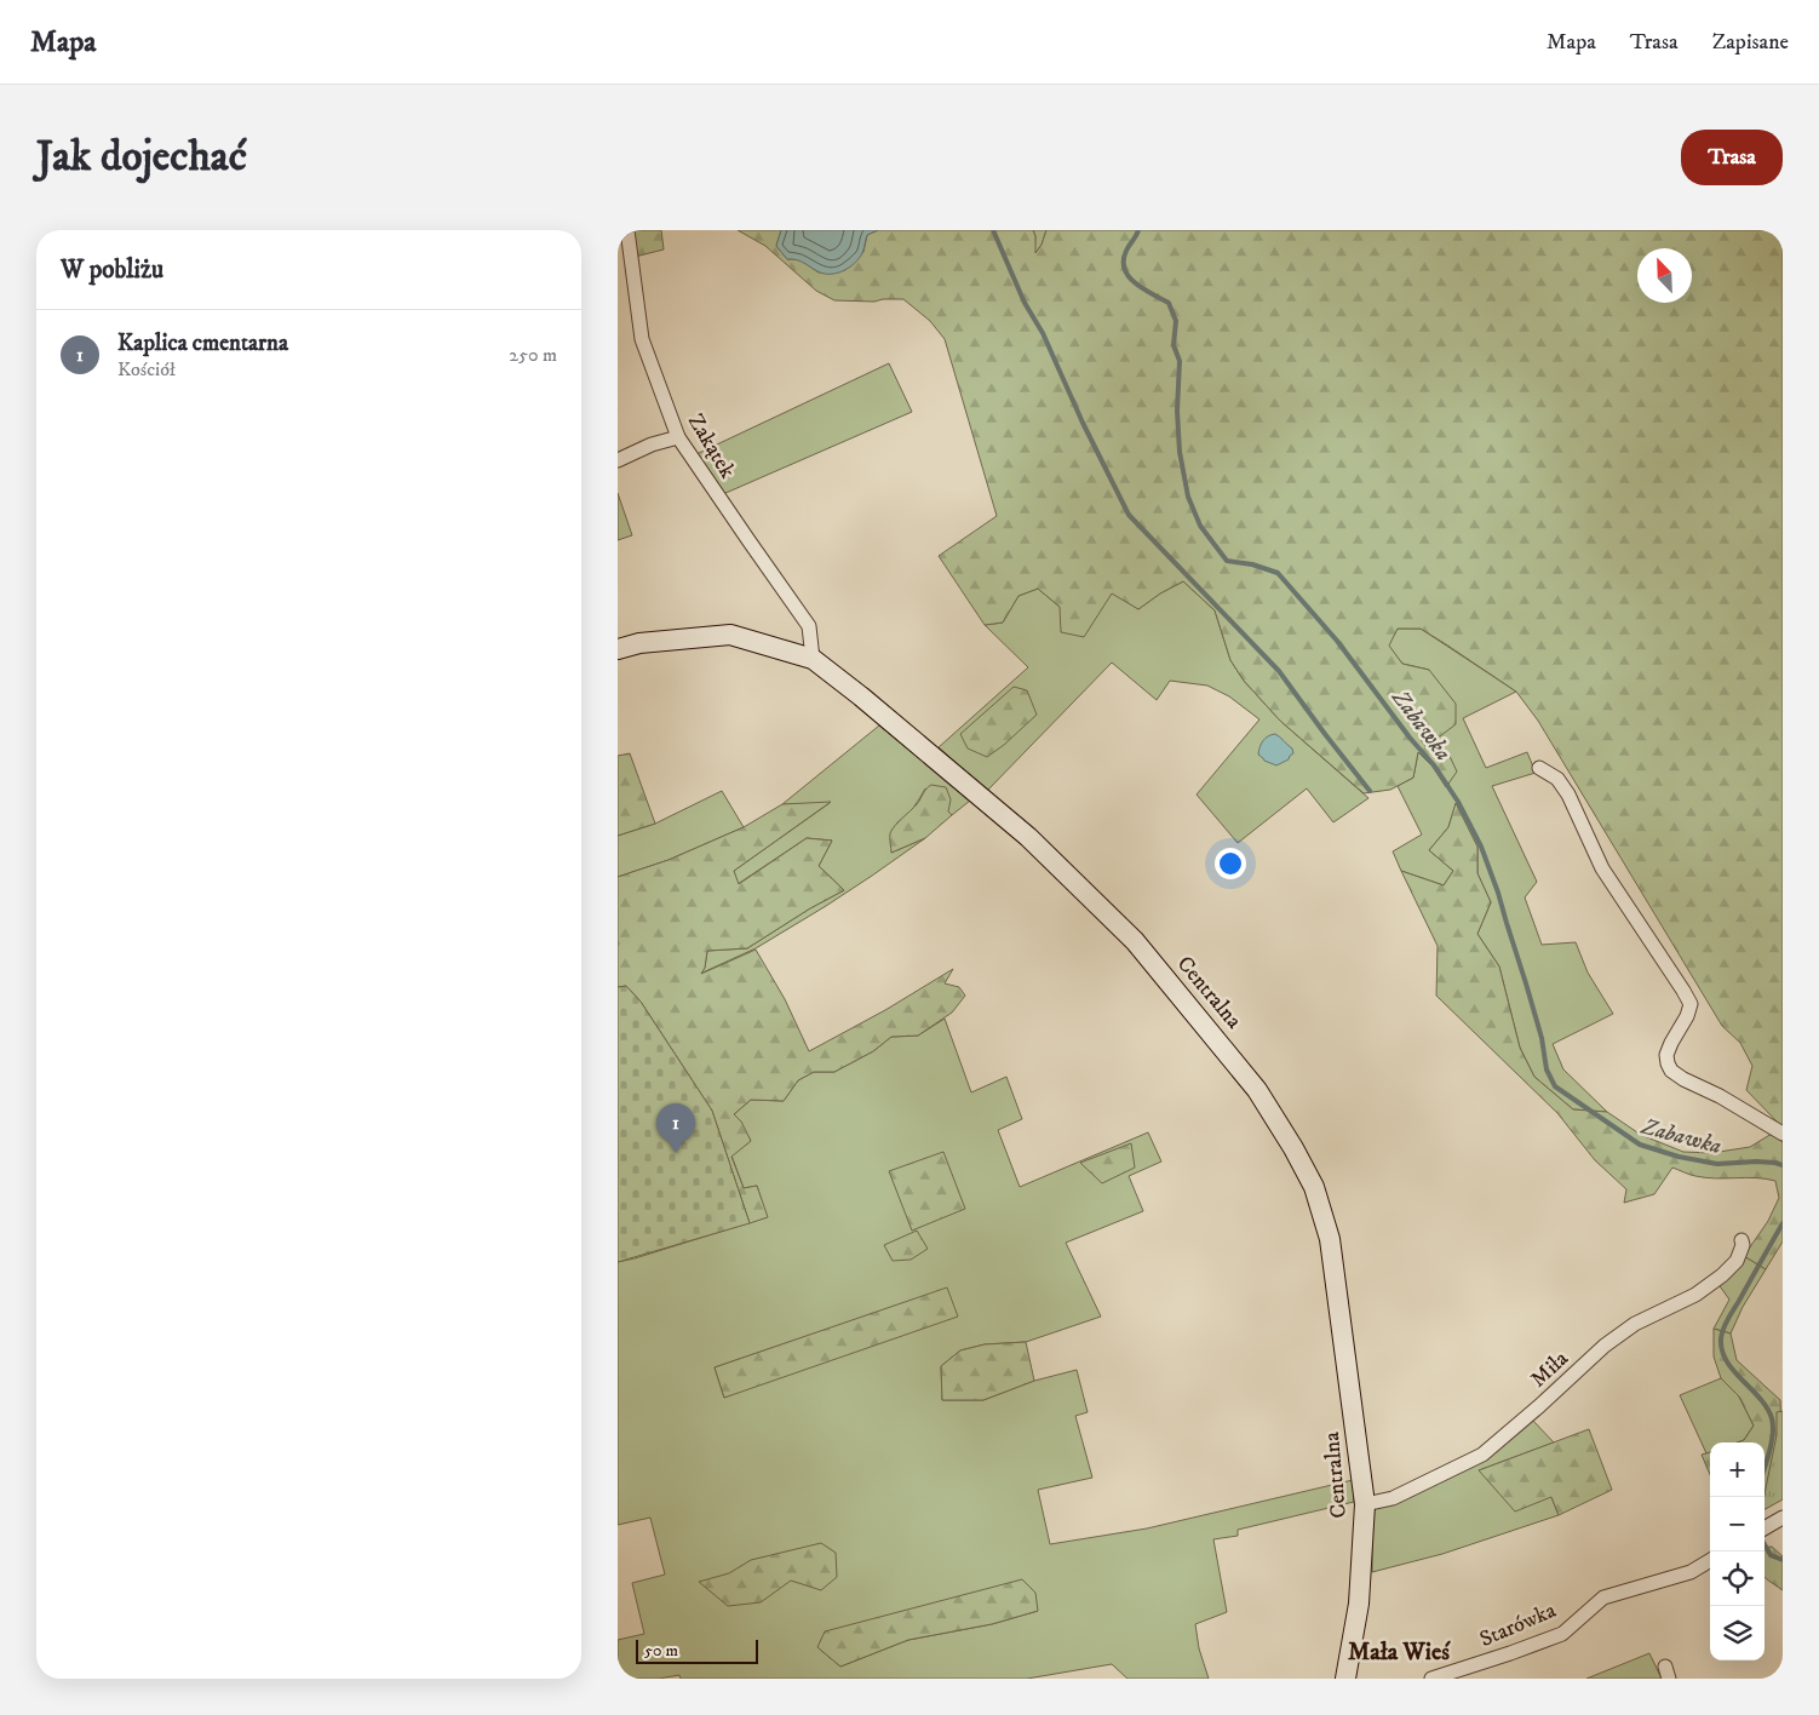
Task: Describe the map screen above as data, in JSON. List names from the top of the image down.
{
  "streets": {
    "street": [
      "Zakątek",
      "Centralna",
      "Miła",
      "Starówka"
    ]
  },
  "crossings": [
    ["Zakątek", "Centralna"],
    ["Centralna", "Miła"]
  ],
  "districts": ["Mała Wieś"],
  "water": ["Zabawka"],
  "scale_bar": "50 m",
  "north": "top left",
  "page": {
    "header": "Mapa",
    "nav": ["Mapa", "Trasa", "Zapisane"],
    "buttons": "Trasa",
    "title": "Jak dojechać",
    "heading": "W pobliżu",
    "list": [
      {
        "mark": "1",
        "name": "Kaplica cmentarna",
        "note": "Kościół",
        "value": "250 m"
      }
    ],
    "pins": "1",
    "map_buttons": ["+", "−"],
    "scale": "50 m"
  }
}
